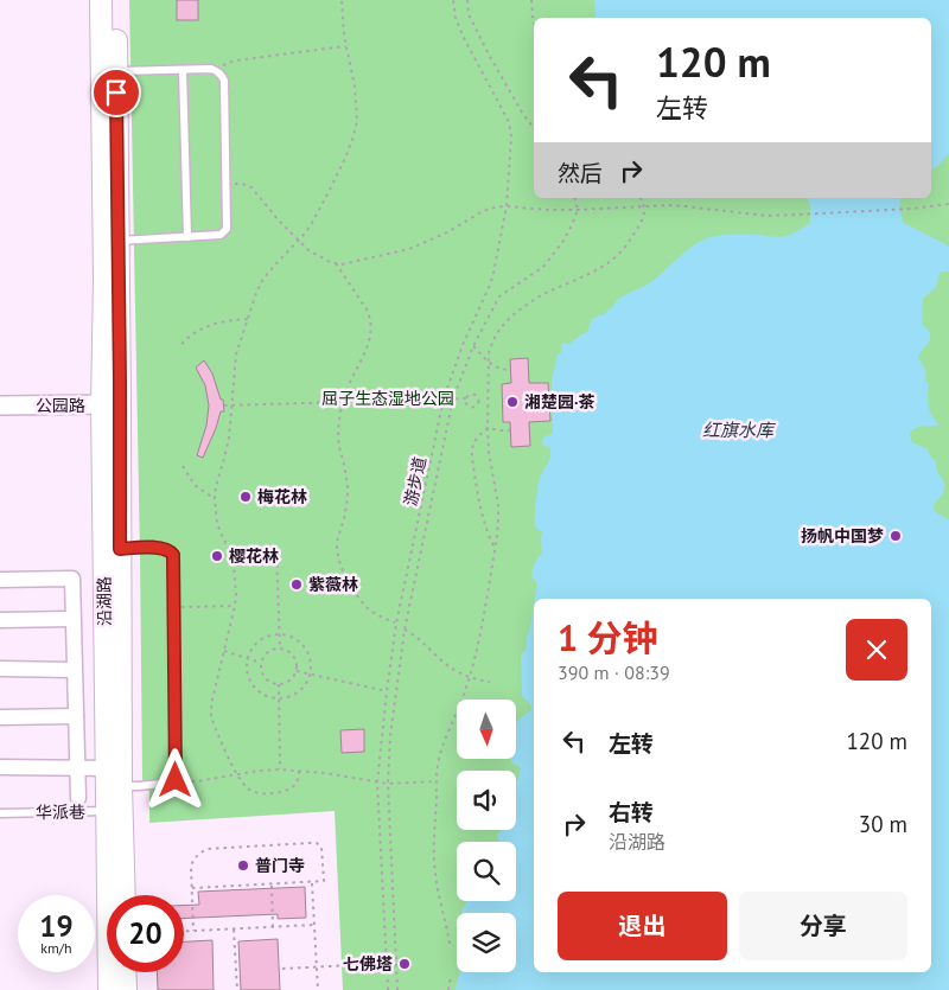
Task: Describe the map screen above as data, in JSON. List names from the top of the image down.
{
  "streets": {
    "main road": ["沿湖路"],
    "street": ["公园路"],
    "lane": ["华派巷"],
    "path": ["游步道"]
  },
  "crossings": [
    ["公园路", "沿湖路"],
    ["沿湖路", "华派巷"]
  ],
  "water": ["红旗水库"],
  "parks": ["屈子生态湿地公园"],
  "places": [
    "湘楚园·茶",
    "梅花林",
    "扬帆中国梦",
    "樱花林",
    "紫薇林",
    "普门寺",
    "七佛塔"
  ],
  "north": "bottom",
  "page": {
    "turn": ["120 m", "左转"],
    "then": "然后",
    "heading": ["1 分钟", "390 m · 08:39"],
    "list": [
      {
        "name": "左转",
        "value": "120 m"
      },
      {
        "name": "右转",
        "note": "沿湖路",
        "value": "30 m"
      }
    ],
    "buttons": ["退出", "分享"],
    "speed": "19 km/h",
    "limit": "20"
  }
}
